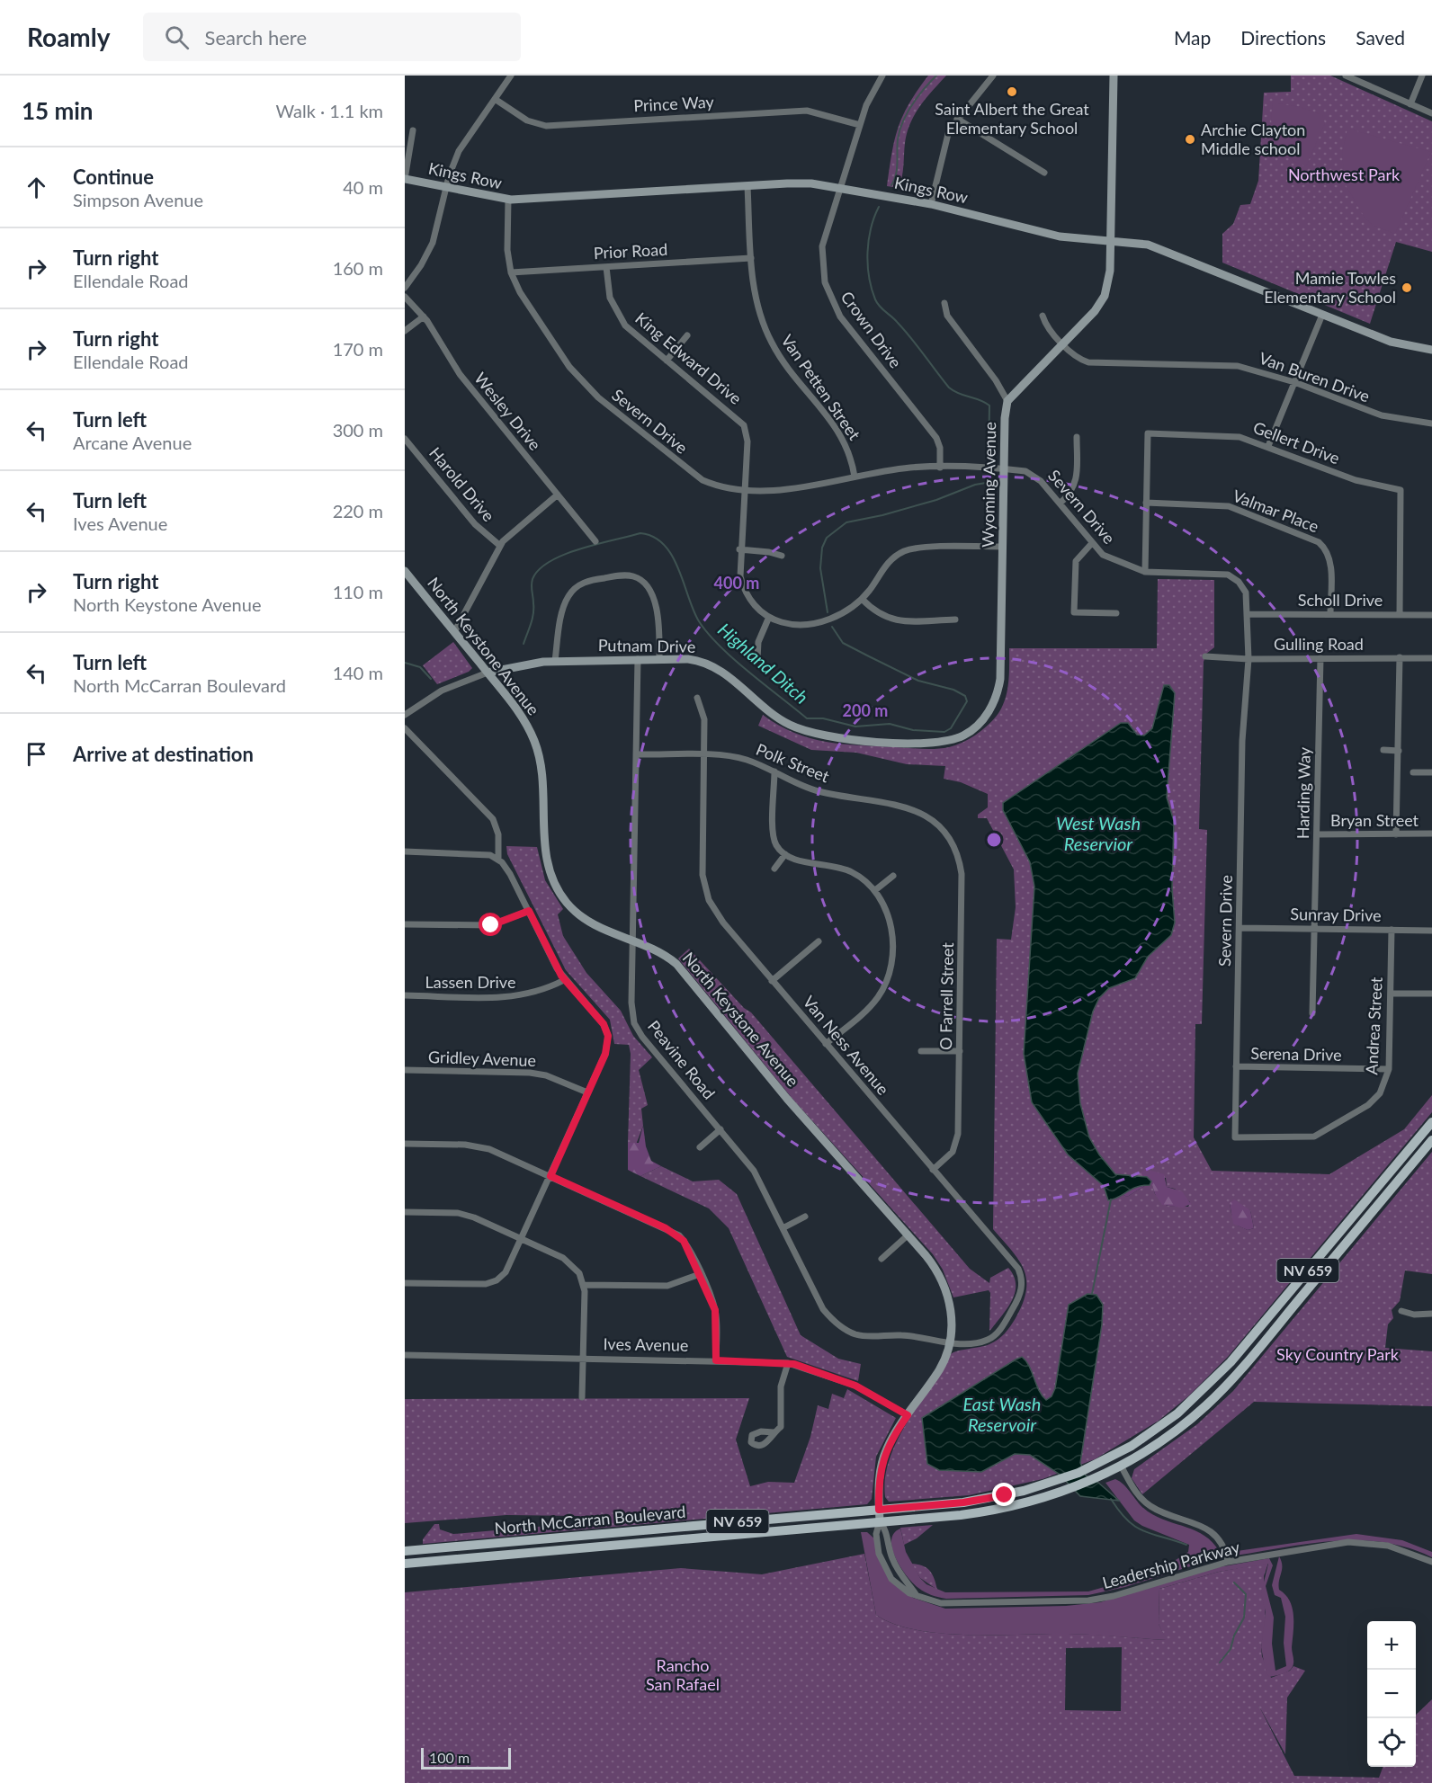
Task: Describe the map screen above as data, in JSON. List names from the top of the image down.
{
  "streets": {
    "main road": ["NV 659", "North McCarran Boulevard"],
    "street": [
      "Prince Way",
      "Kings Row",
      "Prior Road",
      "Crown Drive",
      "King Edward Drive",
      "Van Buren Drive",
      "Van Petten Street",
      "Wesley Drive",
      "Severn Drive",
      "Gellert Drive",
      "Harold Drive",
      "Wyoming Avenue",
      "Valmar Place",
      "Scholl Drive",
      "Gulling Road",
      "North Keystone Avenue",
      "Putnam Drive",
      "Polk Street",
      "Harding Way",
      "Bryan Street",
      "Sunray Drive",
      "Lassen Drive",
      "O Farrell Street",
      "Andrea Street",
      "Van Ness Avenue",
      "Serena Drive",
      "Gridley Avenue",
      "Peavine Road",
      "Ives Avenue",
      "Leadership Parkway"
    ]
  },
  "crossings": [
    ["Prince Way", "Crown Drive"],
    ["Kings Row", "Crown Drive"],
    ["Kings Row", "Van Petten Street"],
    ["Kings Row", "Severn Drive"],
    ["Kings Row", "Wyoming Avenue"],
    ["Prior Road", "King Edward Drive"],
    ["Prior Road", "Van Petten Street"],
    ["Prior Road", "Severn Drive"],
    ["Crown Drive", "Severn Drive"],
    ["King Edward Drive", "Severn Drive"],
    ["King Edward Drive", "Wyoming Avenue"],
    ["Van Buren Drive", "Wyoming Avenue"],
    ["Van Petten Street", "Severn Drive"],
    ["Severn Drive", "Wyoming Avenue"],
    ["Severn Drive", "Scholl Drive"],
    ["Severn Drive", "Gulling Road"],
    ["Severn Drive", "Sunray Drive"],
    ["Severn Drive", "Andrea Street"],
    ["Severn Drive", "Serena Drive"],
    ["Gellert Drive", "Valmar Place"],
    ["Gellert Drive", "Scholl Drive"],
    ["Wyoming Avenue", "Putnam Drive"],
    ["Valmar Place", "Scholl Drive"],
    ["Gulling Road", "Harding Way"],
    ["North Keystone Avenue", "Putnam Drive"],
    ["North Keystone Avenue", "Van Ness Avenue"],
    ["North Keystone Avenue", "Peavine Road"],
    ["North Keystone Avenue", "Ives Avenue"],
    ["North Keystone Avenue", "North McCarran Boulevard"],
    ["North Keystone Avenue", "Leadership Parkway"],
    ["Putnam Drive", "Peavine Road"],
    ["Polk Street", "O Farrell Street"],
    ["Polk Street", "Van Ness Avenue"],
    ["Polk Street", "Peavine Road"],
    ["Harding Way", "Bryan Street"],
    ["Harding Way", "Sunray Drive"],
    ["Sunray Drive", "Andrea Street"],
    ["O Farrell Street", "Van Ness Avenue"],
    ["Andrea Street", "Serena Drive"],
    ["Van Ness Avenue", "Peavine Road"],
    ["North McCarran Boulevard", "Leadership Parkway"]
  ],
  "water": ["Highland Ditch", "West Wash Reservior", "East Wash Reservoir"],
  "parks": ["Northwest Park", "Sky Country Park", "Rancho San Rafael"],
  "places": ["Saint Albert the Great Elementary School", "Archie Clayton Middle school", "Mamie Towles Elementary School"],
  "scale_bar": "100 m",
  "page": {
    "header": "Roamly",
    "search": "Search here",
    "nav": ["Map", "Directions", "Saved"],
    "heading": ["15 min", "Walk · 1.1 km"],
    "list": [
      ["Continue", "Simpson Avenue", "40 m"],
      ["Turn right", "Ellendale Road", "160 m"],
      ["Turn right", "Ellendale Road", "170 m"],
      ["Turn left", "Arcane Avenue", "300 m"],
      ["Turn left", "Ives Avenue", "220 m"],
      ["Turn right", "North Keystone Avenue", "110 m"],
      ["Turn left", "North McCarran Boulevard", "140 m"],
      "Arrive at destination"
    ],
    "map_buttons": ["+", "−"],
    "scale": "100 m"
  },
  "rings": ["400 m", "200 m"]
}
